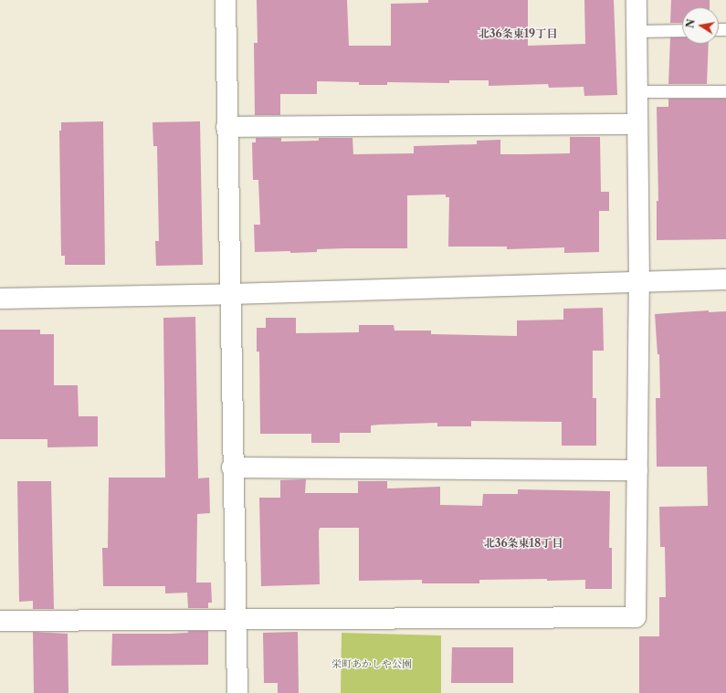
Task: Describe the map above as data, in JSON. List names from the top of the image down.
{
  "districts": ["北36条東19丁目", "北36条東18丁目"],
  "parks": ["栄町あかしや公園"],
  "north": "left"
}
